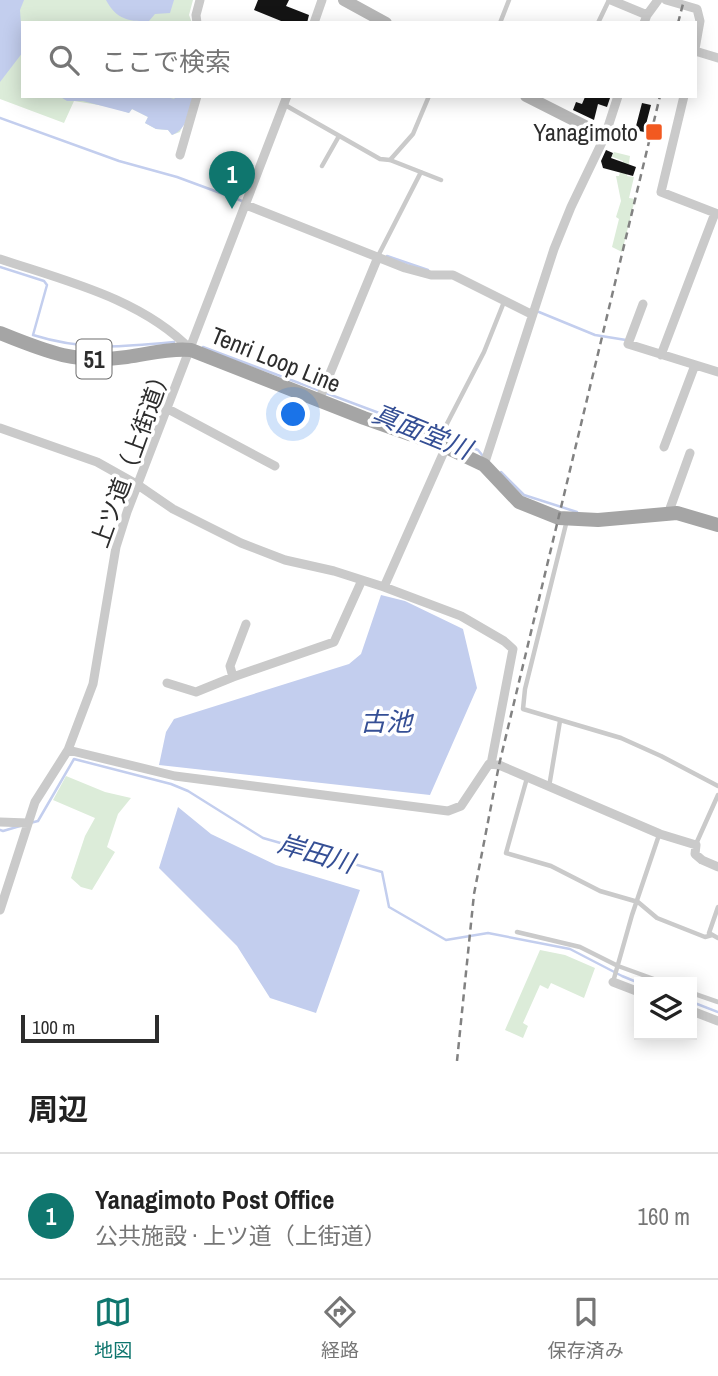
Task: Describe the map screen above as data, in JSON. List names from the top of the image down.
{
  "streets": {
    "main road": ["51", "Tenri Loop Line"],
    "street": ["上ツ道（上街道）"]
  },
  "crossings": [
    ["Tenri Loop Line", "上ツ道（上街道）"]
  ],
  "water": ["真面堂川", "古池", "岸田川"],
  "places": {
    "transit": ["Yanagimoto"]
  },
  "scale_bar": "100 m",
  "page": {
    "search": "ここで検索",
    "pins": "1",
    "scale": "100 m",
    "heading": "周辺",
    "list": [
      {
        "mark": "1",
        "name": "Yanagimoto Post Office",
        "note": "公共施設 · 上ツ道（上街道）",
        "value": "160 m"
      }
    ],
    "nav": ["地図", "経路", "保存済み"]
  }
}
